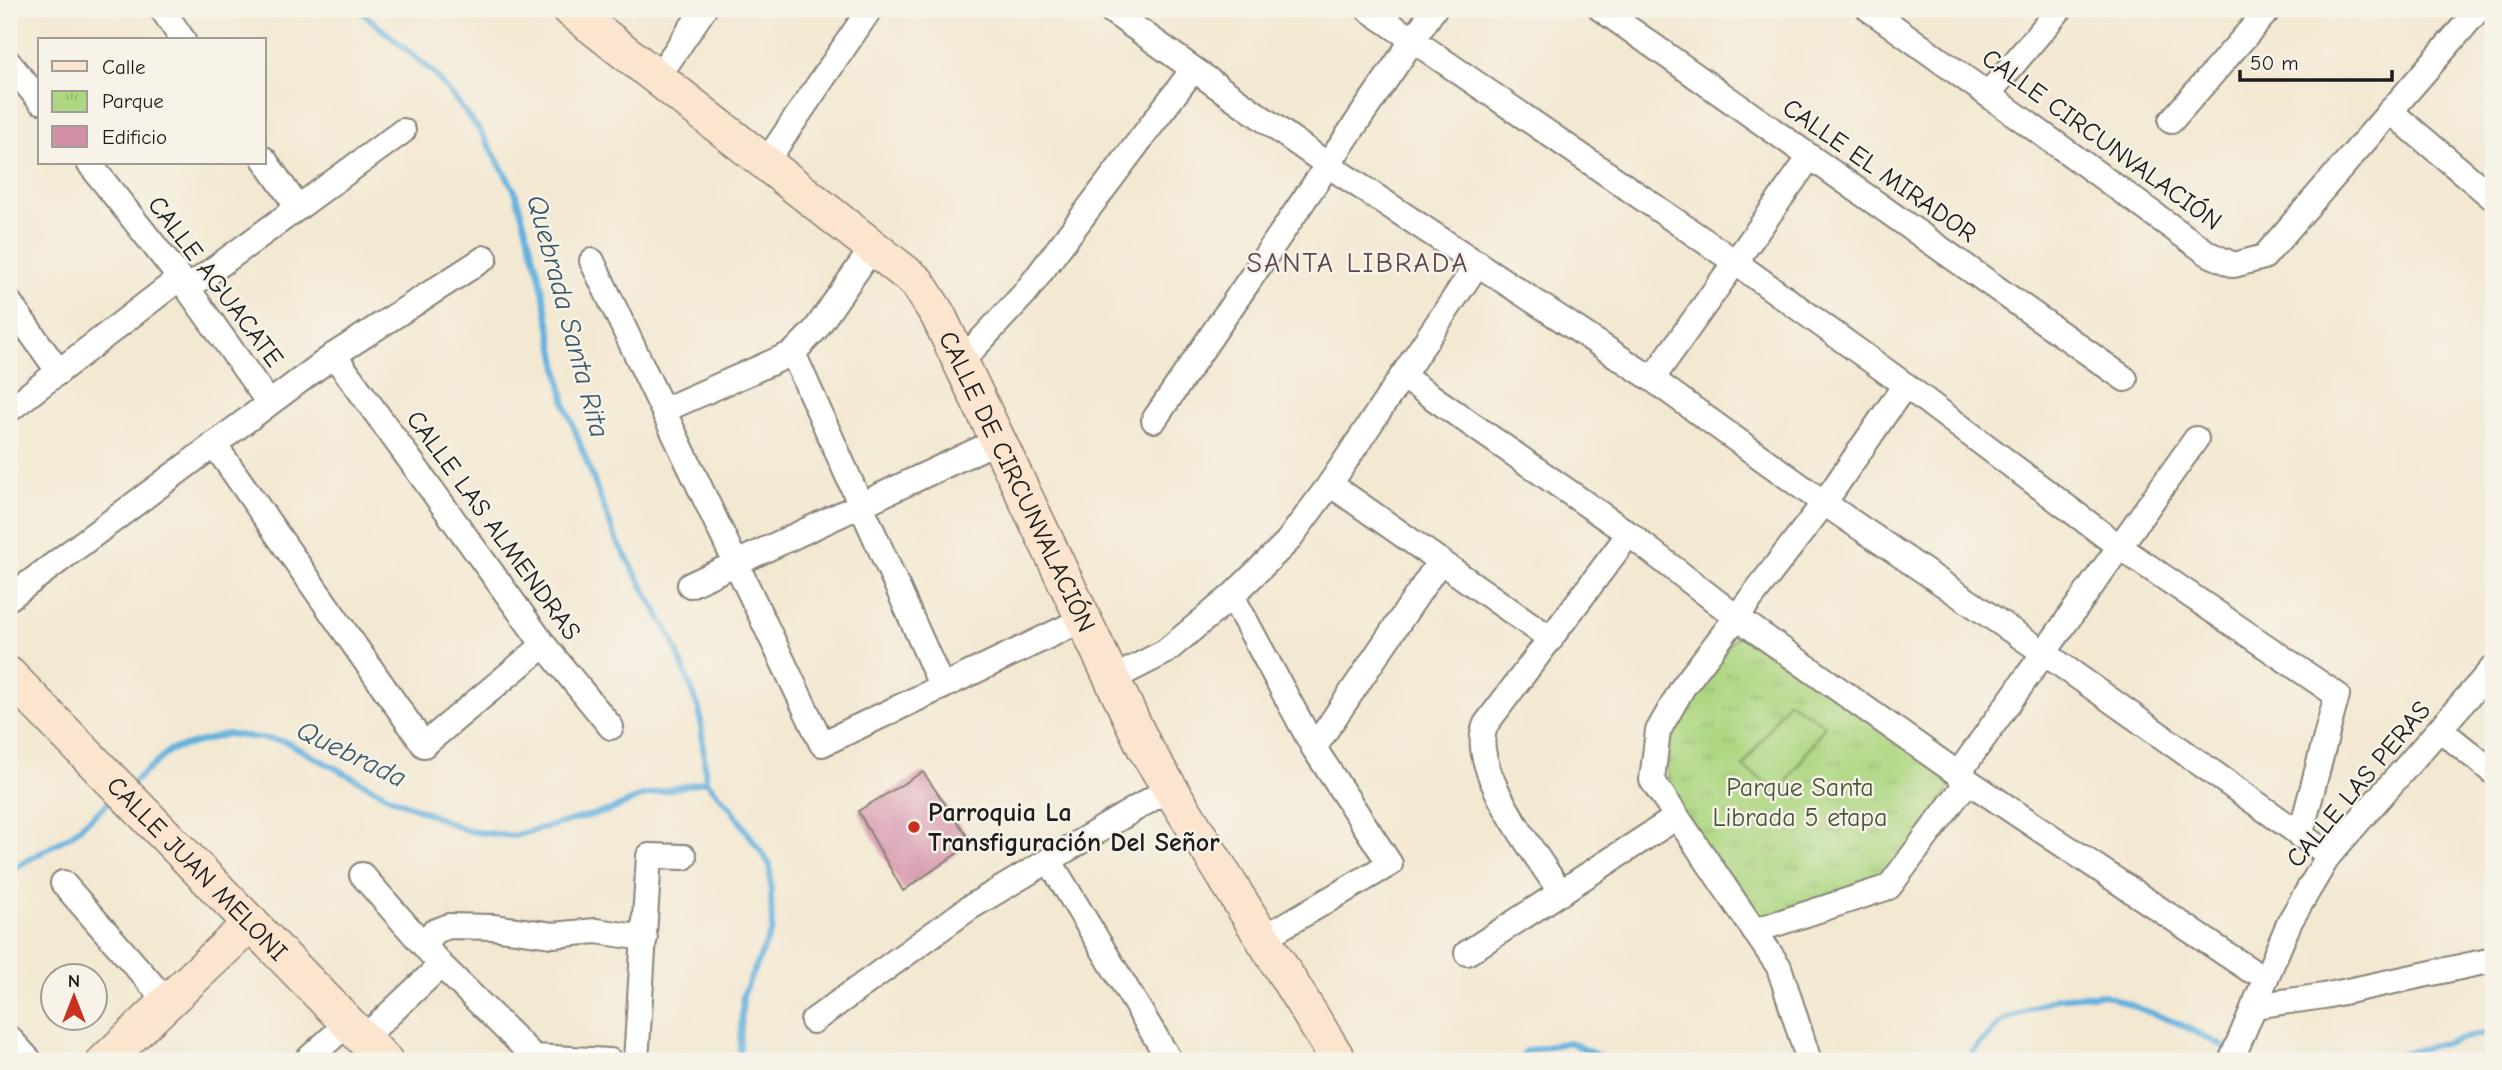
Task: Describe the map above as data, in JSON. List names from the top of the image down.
{
  "streets": {
    "street": [
      "CALLE CIRCUNVALACIÓN",
      "CALLE EL MIRADOR",
      "CALLE AGUACATE",
      "CALLE DE CIRCUNVALACIÓN",
      "CALLE LAS ALMENDRAS",
      "CALLE LAS PERAS",
      "CALLE JUAN MELONI"
    ]
  },
  "districts": ["SANTA LIBRADA"],
  "water": ["Quebrada Santa Rita", "Quebrada"],
  "parks": ["Parque Santa Librada 5 etapa"],
  "places": ["Parroquia La Transfiguración Del Señor"],
  "legend": ["Calle", "Parque", "Edificio"],
  "scale_bar": "50 m",
  "north": "top"
}
